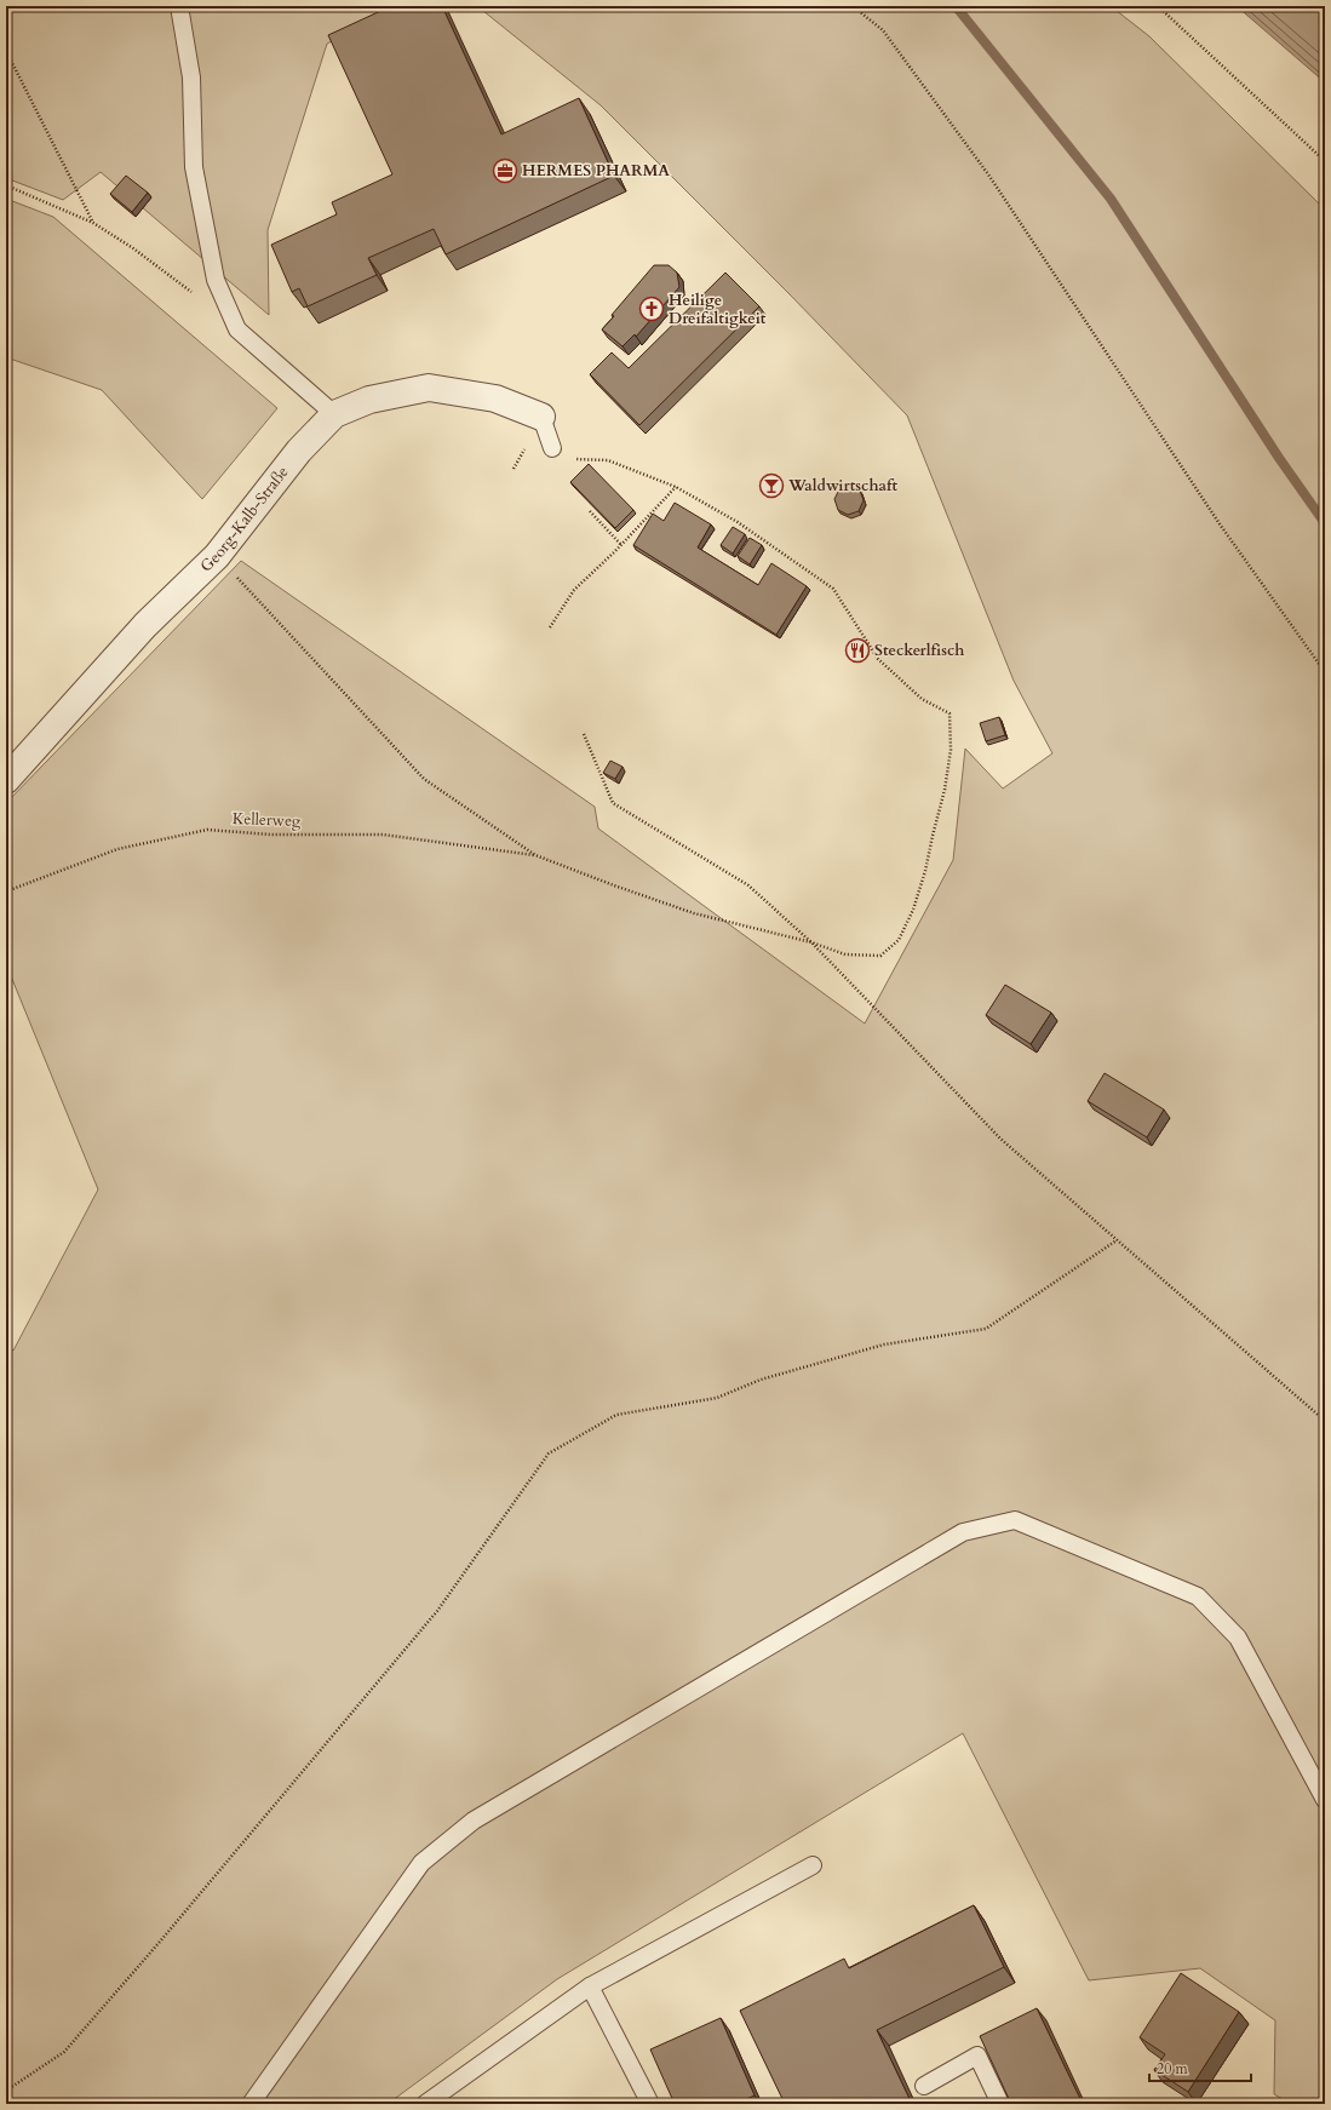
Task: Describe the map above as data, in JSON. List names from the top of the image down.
{
  "streets": {
    "street": ["Georg-Kalb-Straße"],
    "path": ["Kellerweg"]
  },
  "places": {
    "office": ["HERMES PHARMA"],
    "church": ["Heilige Dreifaltigkeit"],
    "bar": ["Waldwirtschaft"],
    "restaurant": ["Steckerlfisch"]
  },
  "scale_bar": "20 m"
}
